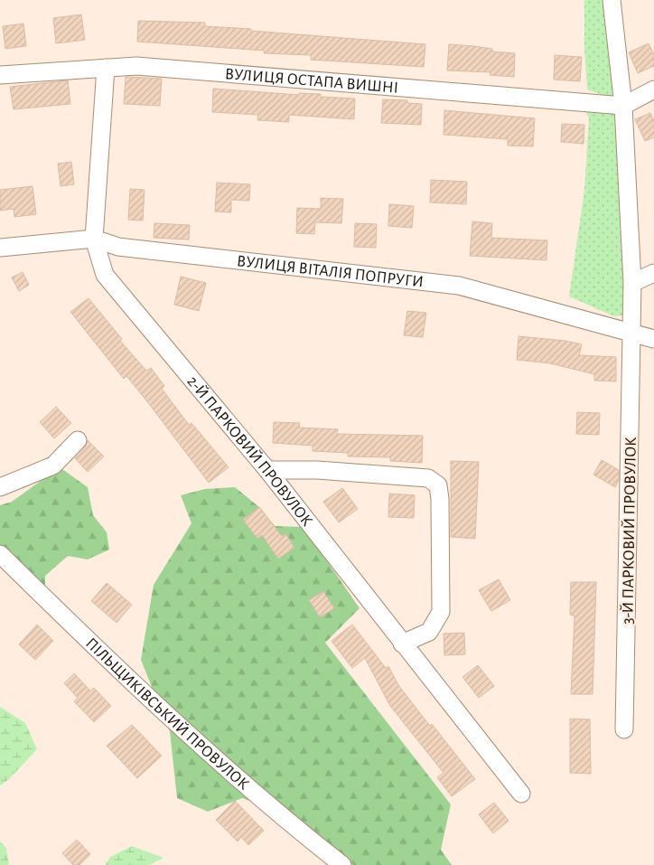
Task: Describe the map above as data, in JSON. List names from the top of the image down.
{
  "streets": {
    "street": [
      "ВУЛИЦЯ ОСТАПА ВИШНІ",
      "ВУЛИЦЯ ВІТАЛІЯ ПОПРУГИ",
      "2-Й ПАРКОВИЙ ПРОВУЛОК",
      "3-Й ПАРКОВИЙ ПРОВУЛОК",
      "ПІЛЬЩИКІВСЬКИЙ ПРОВУЛОК"
    ]
  },
  "crossings": [
    ["ВУЛИЦЯ ОСТАПА ВИШНІ", "2-Й ПАРКОВИЙ ПРОВУЛОК"],
    ["ВУЛИЦЯ ОСТАПА ВИШНІ", "3-Й ПАРКОВИЙ ПРОВУЛОК"],
    ["ВУЛИЦЯ ВІТАЛІЯ ПОПРУГИ", "2-Й ПАРКОВИЙ ПРОВУЛОК"],
    ["ВУЛИЦЯ ВІТАЛІЯ ПОПРУГИ", "3-Й ПАРКОВИЙ ПРОВУЛОК"]
  ]
}
